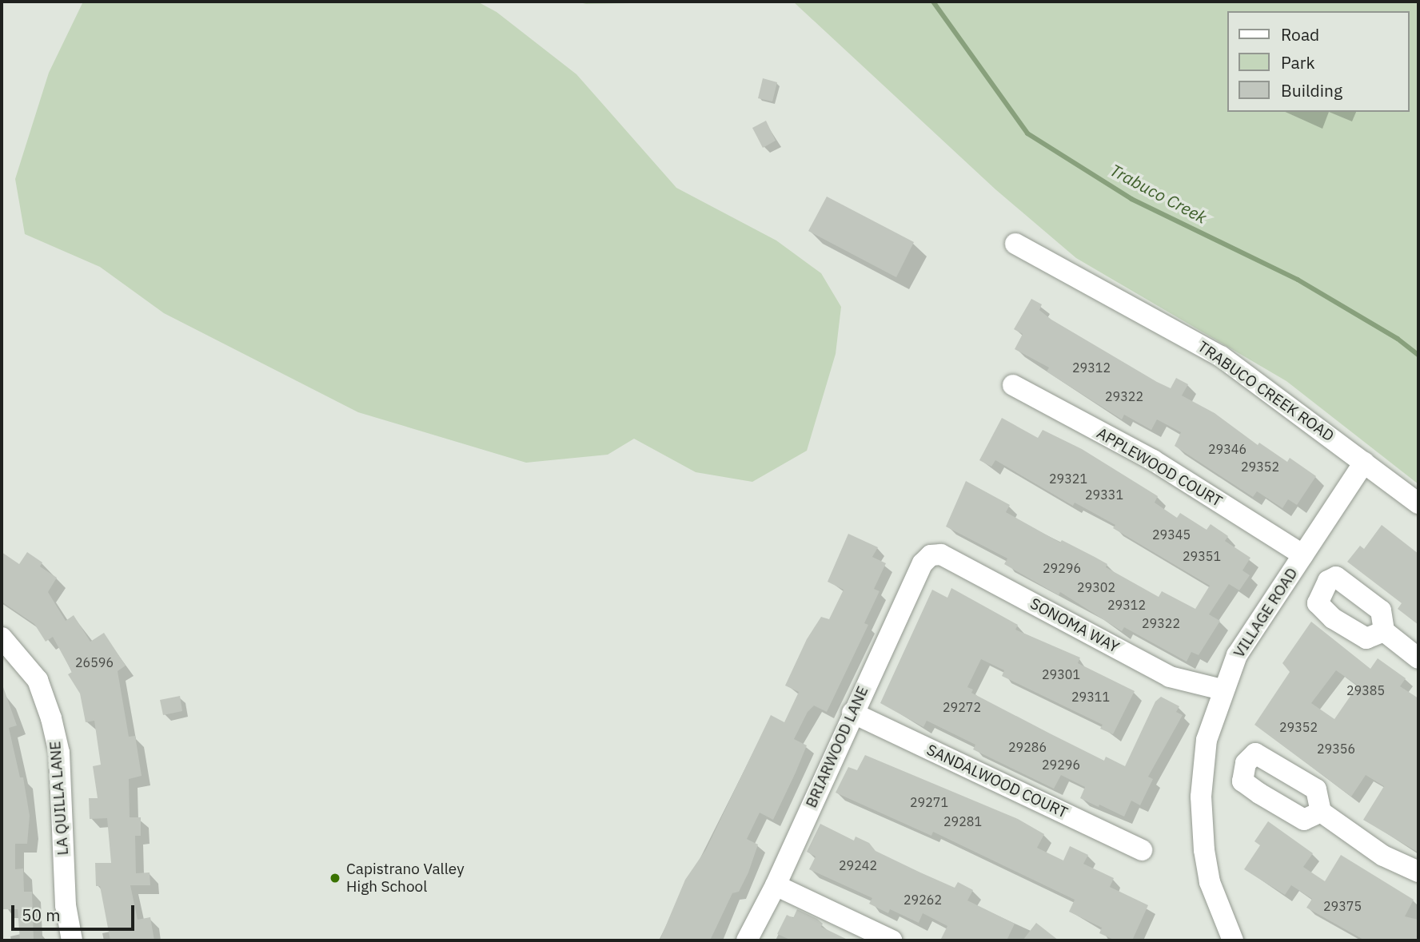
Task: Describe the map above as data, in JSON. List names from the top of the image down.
{
  "streets": {
    "street": [
      "TRABUCO CREEK ROAD",
      "APPLEWOOD COURT",
      "VILLAGE ROAD",
      "SONOMA WAY",
      "BRIARWOOD LANE",
      "SANDALWOOD COURT",
      "LA QUILLA LANE"
    ]
  },
  "crossings": [
    ["TRABUCO CREEK ROAD", "VILLAGE ROAD"],
    ["APPLEWOOD COURT", "VILLAGE ROAD"],
    ["VILLAGE ROAD", "SONOMA WAY"],
    ["SONOMA WAY", "BRIARWOOD LANE"],
    ["BRIARWOOD LANE", "SANDALWOOD COURT"]
  ],
  "water": ["Trabuco Creek"],
  "places": ["Capistrano Valley High School"],
  "house_numbers": [
    "29312",
    "29322",
    "29346",
    "29352",
    "29321",
    "29331",
    "29345",
    "29351",
    "29296",
    "29302",
    "29312",
    "29322",
    "26596",
    "29301",
    "29385",
    "29311",
    "29272",
    "29352",
    "29286",
    "29356",
    "29296",
    "29271",
    "29281",
    "29242",
    "29262",
    "29375"
  ],
  "legend": ["Road", "Park", "Building"],
  "scale_bar": "50 m"
}
